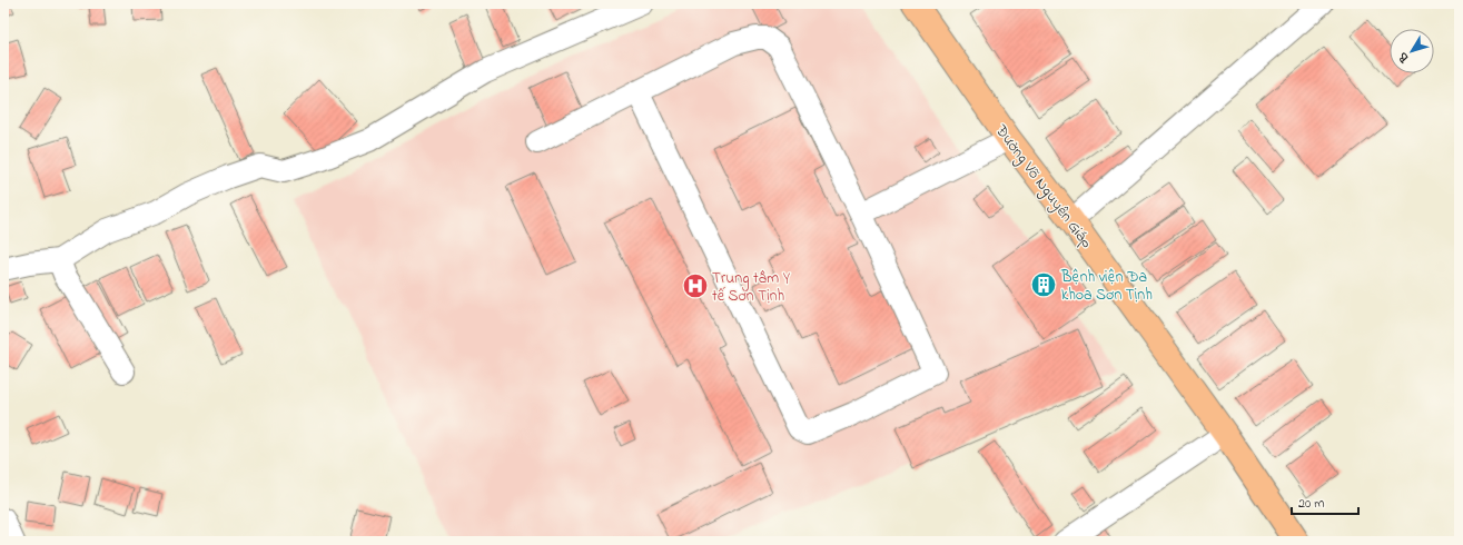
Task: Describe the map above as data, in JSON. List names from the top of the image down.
{
  "streets": {
    "main road": ["Đường Võ Nguyên Giáp"]
  },
  "places": {
    "building": ["Bệnh viện Đa khoa Sơn Tịnh"],
    "hospital": ["Trung tâm Y tế Sơn Tịnh"]
  },
  "scale_bar": "20 m",
  "north": "bottom left"
}
